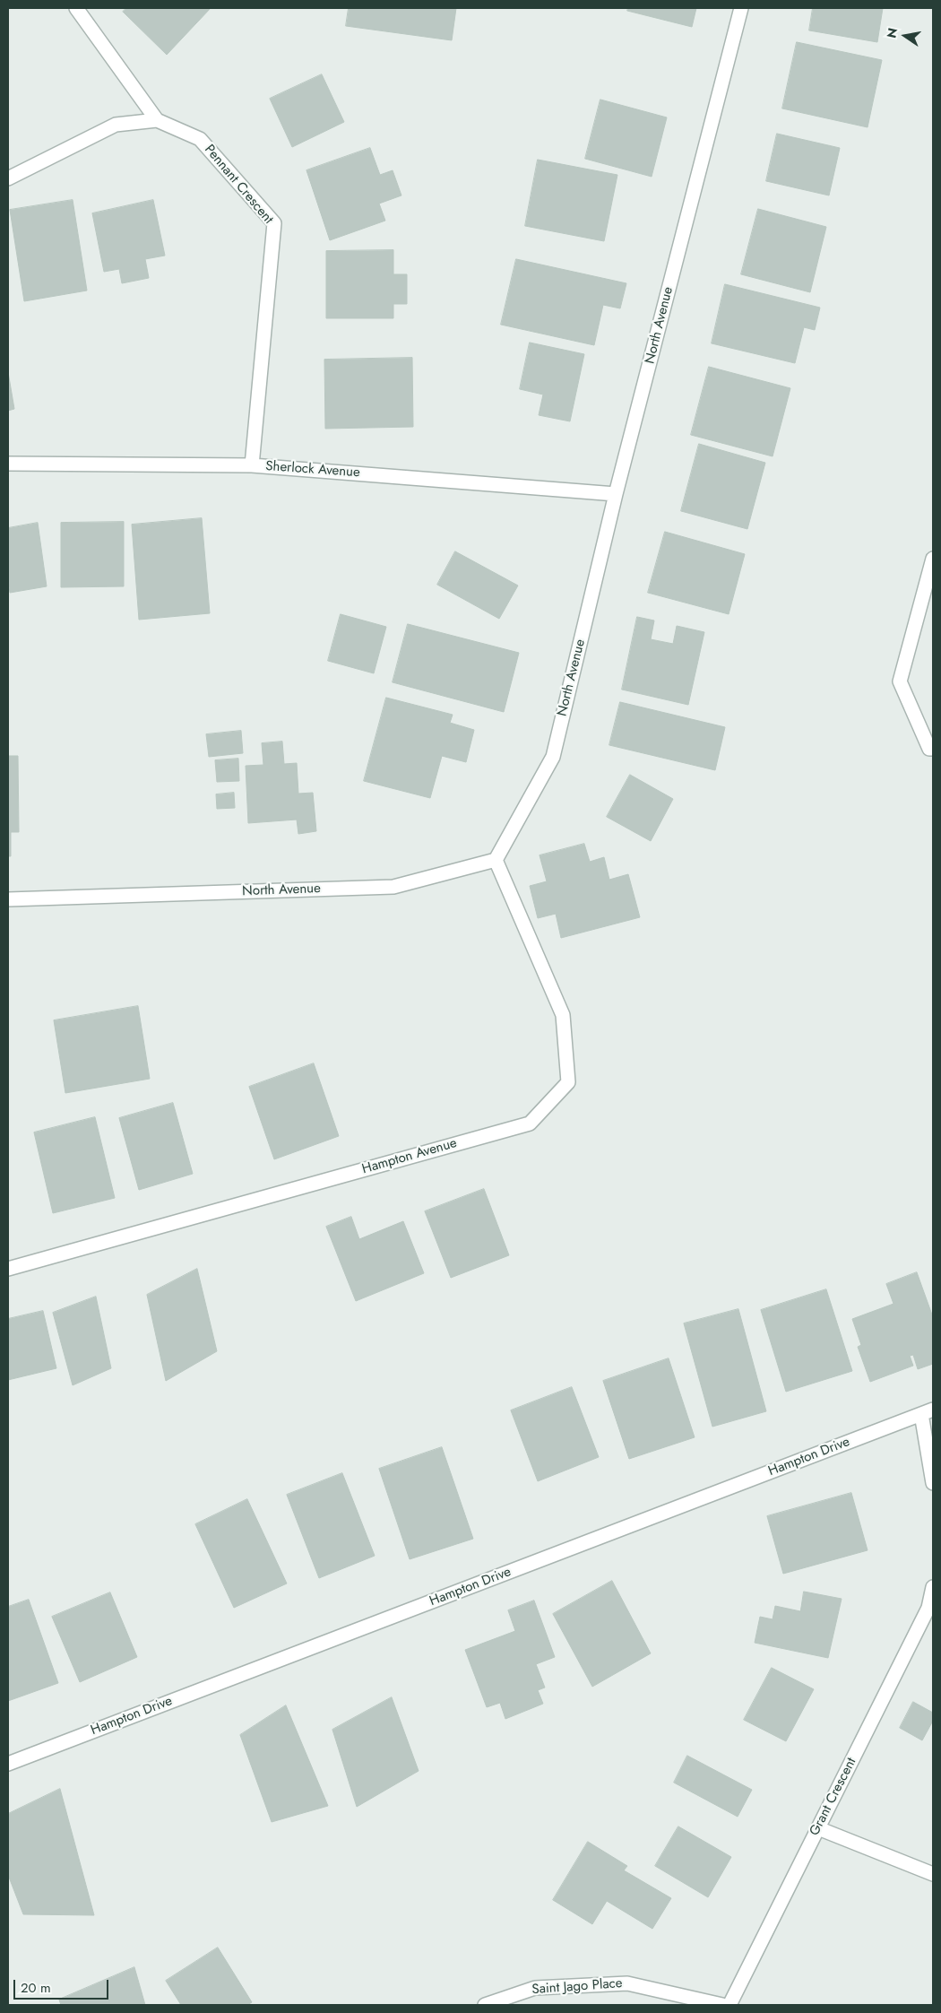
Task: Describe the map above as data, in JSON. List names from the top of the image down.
{
  "streets": {
    "street": [
      "Pennant Crescent",
      "North Avenue",
      "Sherlock Avenue",
      "Hampton Avenue",
      "Hampton Drive",
      "Grant Crescent",
      "Saint Jago Place"
    ]
  },
  "crossings": [
    ["Pennant Crescent", "Sherlock Avenue"],
    ["North Avenue", "Sherlock Avenue"],
    ["North Avenue", "Hampton Avenue"]
  ],
  "scale_bar": "20 m",
  "north": "left"
}
